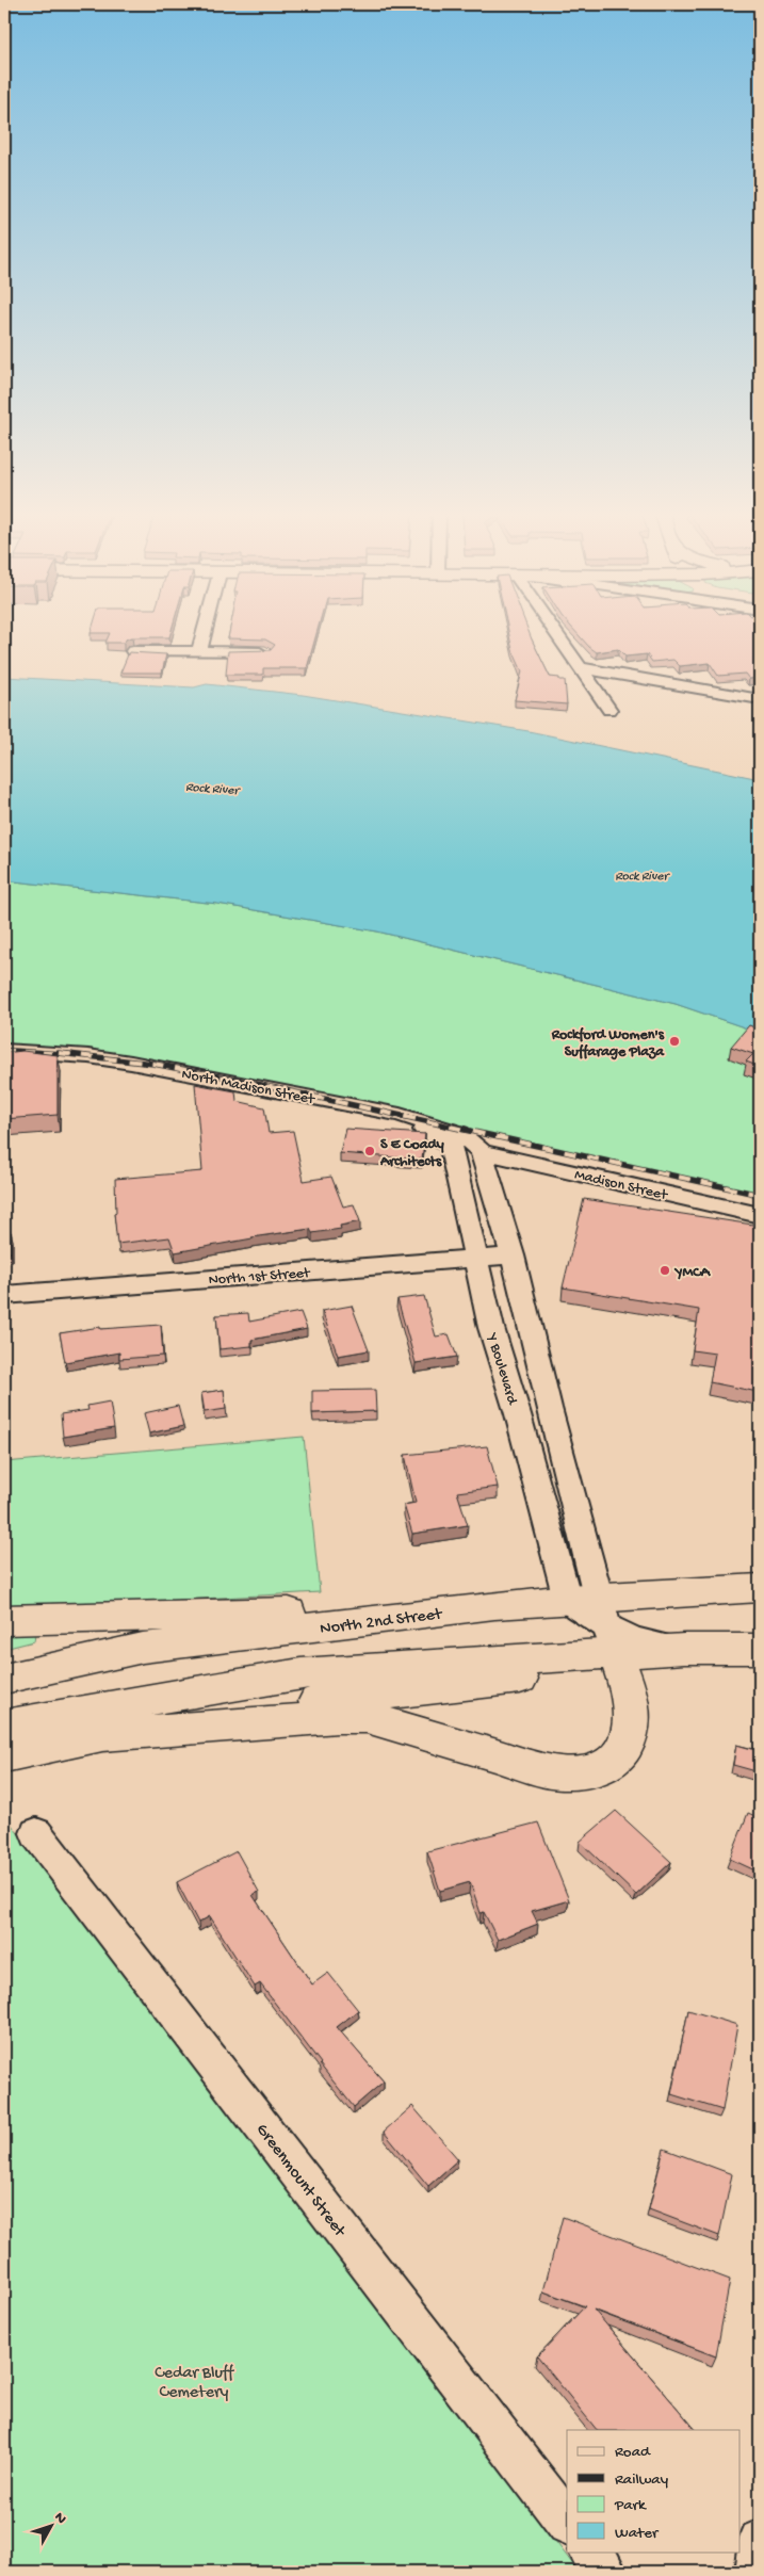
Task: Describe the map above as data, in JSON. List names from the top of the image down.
{
  "streets": {
    "main road": ["North 2nd Street"],
    "street": [
      "North Madison Street",
      "Madison Street",
      "North 1st Street",
      "Y Boulevard",
      "Greenmount Street"
    ]
  },
  "crossings": [
    ["North Madison Street", "Madison Street"],
    ["North Madison Street", "Y Boulevard"],
    ["North 1st Street", "Y Boulevard"],
    ["Y Boulevard", "North 2nd Street"]
  ],
  "water": ["Rock River"],
  "parks": ["Cedar Bluff Cemetery"],
  "places": ["Rockford Women's Suffarage Plaza", "S E Coady Architects", "YMCA"],
  "legend": [
    "Road",
    "Railway",
    "Park",
    "Water"
  ],
  "north": "top right"
}
